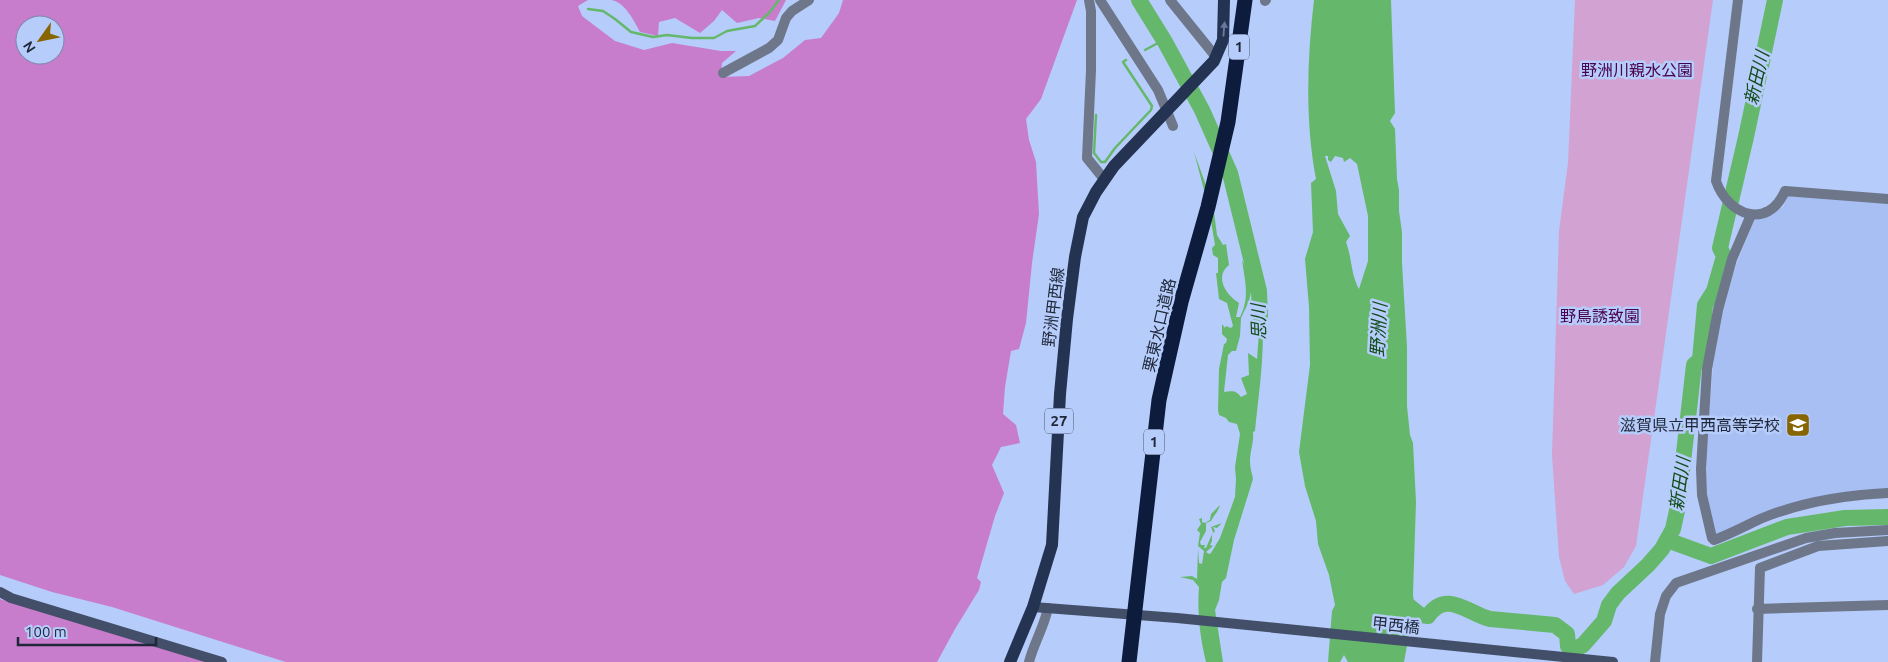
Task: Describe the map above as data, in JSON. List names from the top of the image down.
{
  "streets": {
    "highway": ["1", "栗東水口道路"],
    "main road": ["野洲甲西線", "27"],
    "street": ["甲西橋"]
  },
  "crossings": [
    ["野洲甲西線", "甲西橋"],
    ["栗東水口道路", "甲西橋"]
  ],
  "water": ["新田川", "思川", "野洲川"],
  "parks": ["野洲川親水公園", "野鳥誘致園"],
  "places": {
    "school or university": ["滋賀県立甲西高等学校"]
  },
  "scale_bar": "100 m",
  "north": "bottom left"
}
